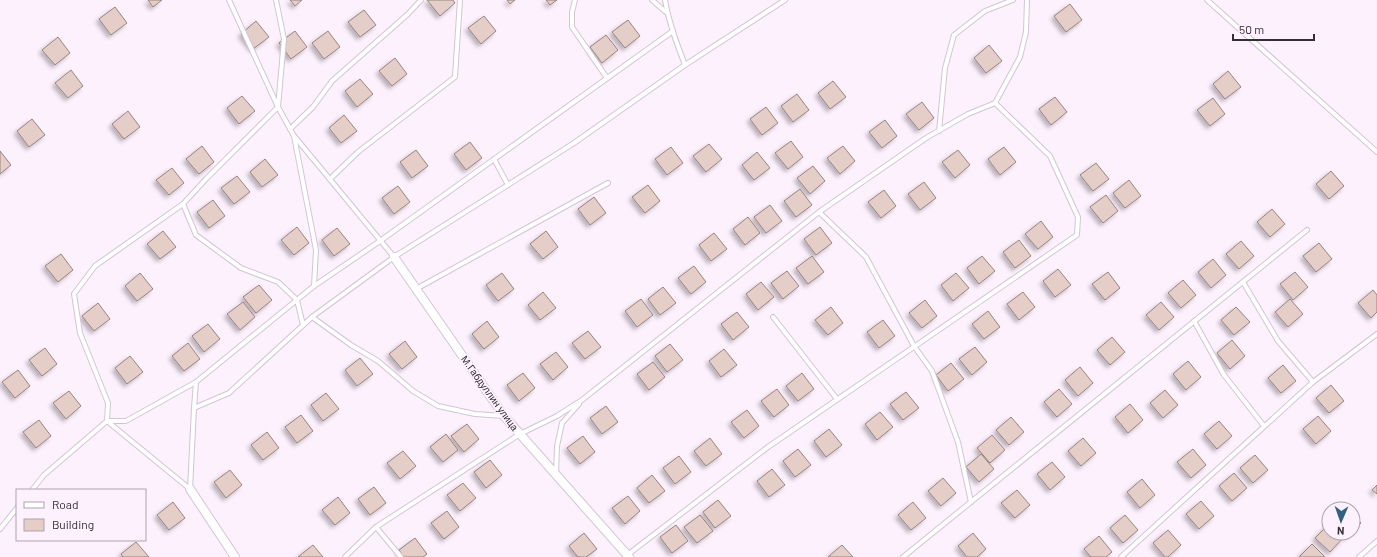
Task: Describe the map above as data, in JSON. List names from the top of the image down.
{
  "streets": {
    "street": ["М.Габдуллин улица"]
  },
  "legend": ["Road", "Building"],
  "scale_bar": "50 m",
  "north": "bottom"
}
